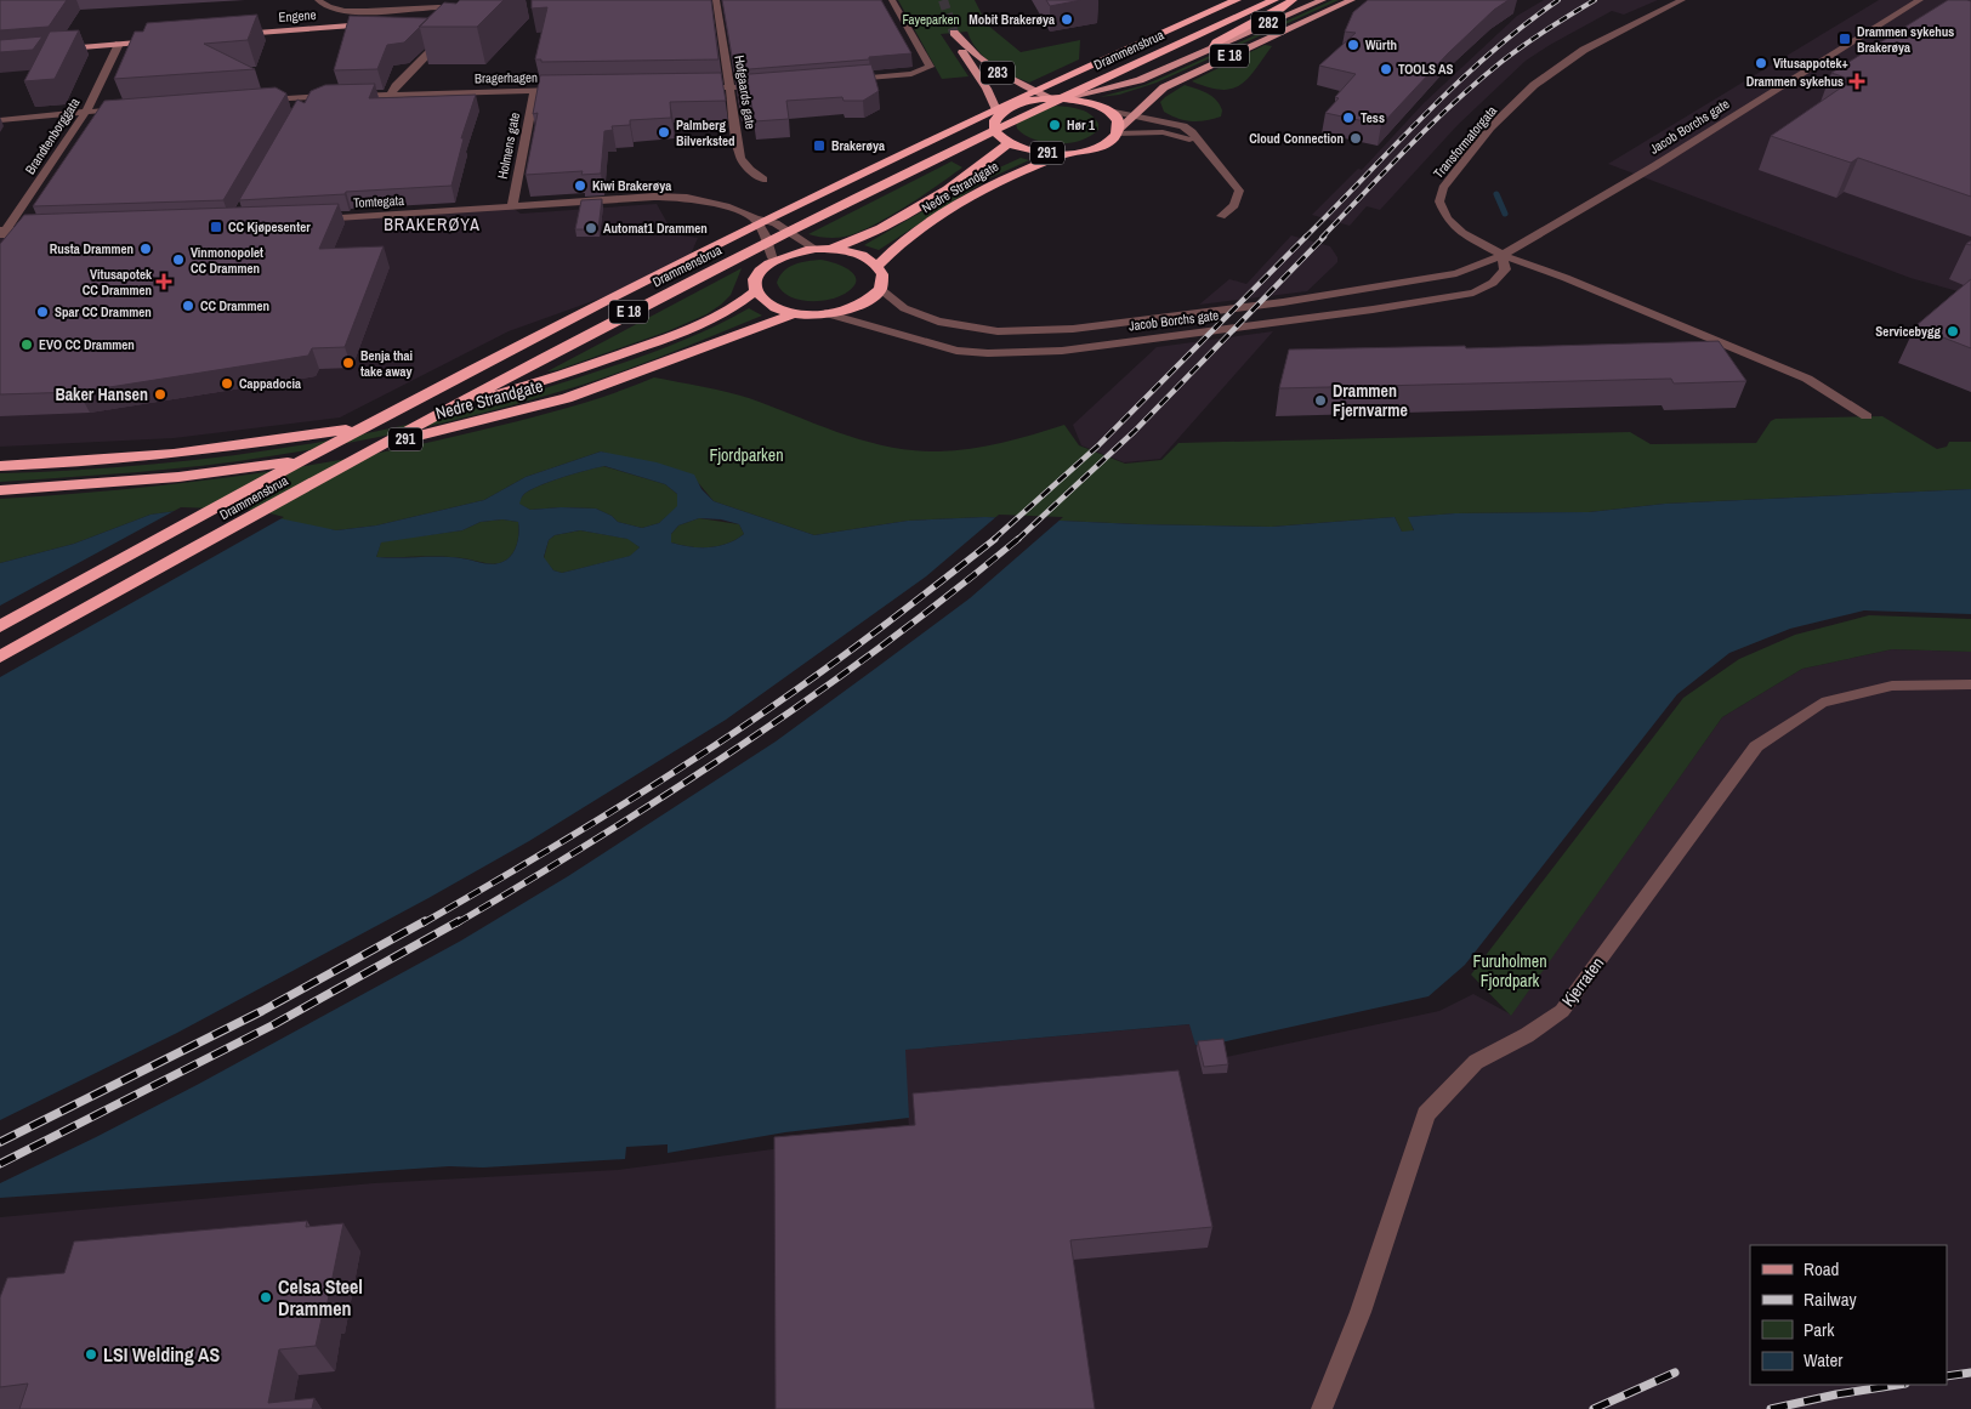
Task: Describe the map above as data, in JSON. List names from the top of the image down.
{
  "streets": {
    "highway": [
      "Drammensbrua",
      "E 18",
      "291",
      "Nedre Strandgate"
    ],
    "main road": ["Engene", "282", "283"],
    "street": [
      "Bragerhagen",
      "Hofgaards gate",
      "Jacob Borchs gate",
      "Brandtenborggata",
      "Transformatorgata",
      "Holmens gate",
      "Tomtegata",
      "Kjerraten"
    ]
  },
  "crossings": [
    ["282", "E 18"],
    ["E 18", "291"],
    ["283", "291"],
    ["Bragerhagen", "Holmens gate"],
    ["Jacob Borchs gate", "Transformatorgata"],
    ["Jacob Borchs gate", "291"],
    ["Holmens gate", "Tomtegata"],
    ["291", "Nedre Strandgate"],
    ["291", "Tomtegata"]
  ],
  "districts": ["BRAKERØYA"],
  "parks": ["Fayeparken", "Fjordparken", "Furuholmen Fjordpark"],
  "places": {
    "other": [
      "Mobit Brakerøya",
      "Würth",
      "Vitusappotek+",
      "TOOLS AS",
      "Tess",
      "Hør 1",
      "Palmberg Bilverksted",
      "Cloud Connection",
      "Kiwi Brakerøya",
      "Automat1 Drammen",
      "Rusta Drammen",
      "Vinmonopolet CC Drammen",
      "CC Drammen",
      "Spar CC Drammen",
      "Servicebygg",
      "EVO CC Drammen",
      "Benja thai take away",
      "Cappadocia",
      "Baker Hansen",
      "Drammen Fjernvarme",
      "Celsa Steel Drammen",
      "LSI Welding AS"
    ],
    "transit": ["Drammen sykehus Brakerøya", "Brakerøya", "CC Kjøpesenter"],
    "health": ["Drammen sykehus", "Vitusapotek CC Drammen"]
  },
  "legend": [
    "Road",
    "Railway",
    "Park",
    "Water"
  ]
}
